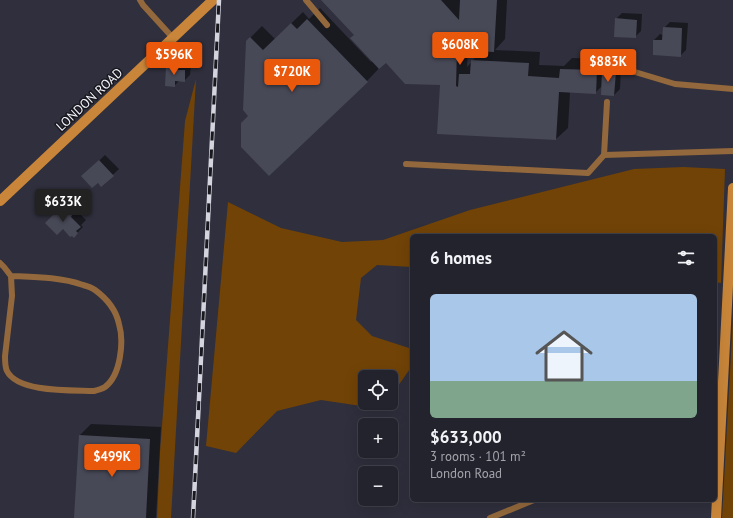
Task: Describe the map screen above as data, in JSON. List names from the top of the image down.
{
  "streets": {
    "street": ["LONDON ROAD"]
  },
  "page": {
    "price": [
      "$608K",
      "$596K",
      "$883K",
      "$720K",
      "$633K",
      "$499K"
    ],
    "heading": "6 homes",
    "list": [
      {
        "name": "$633,000",
        "note": "3 rooms · 101 m² · London Road"
      }
    ],
    "map_buttons": ["+", "−"]
  }
}
